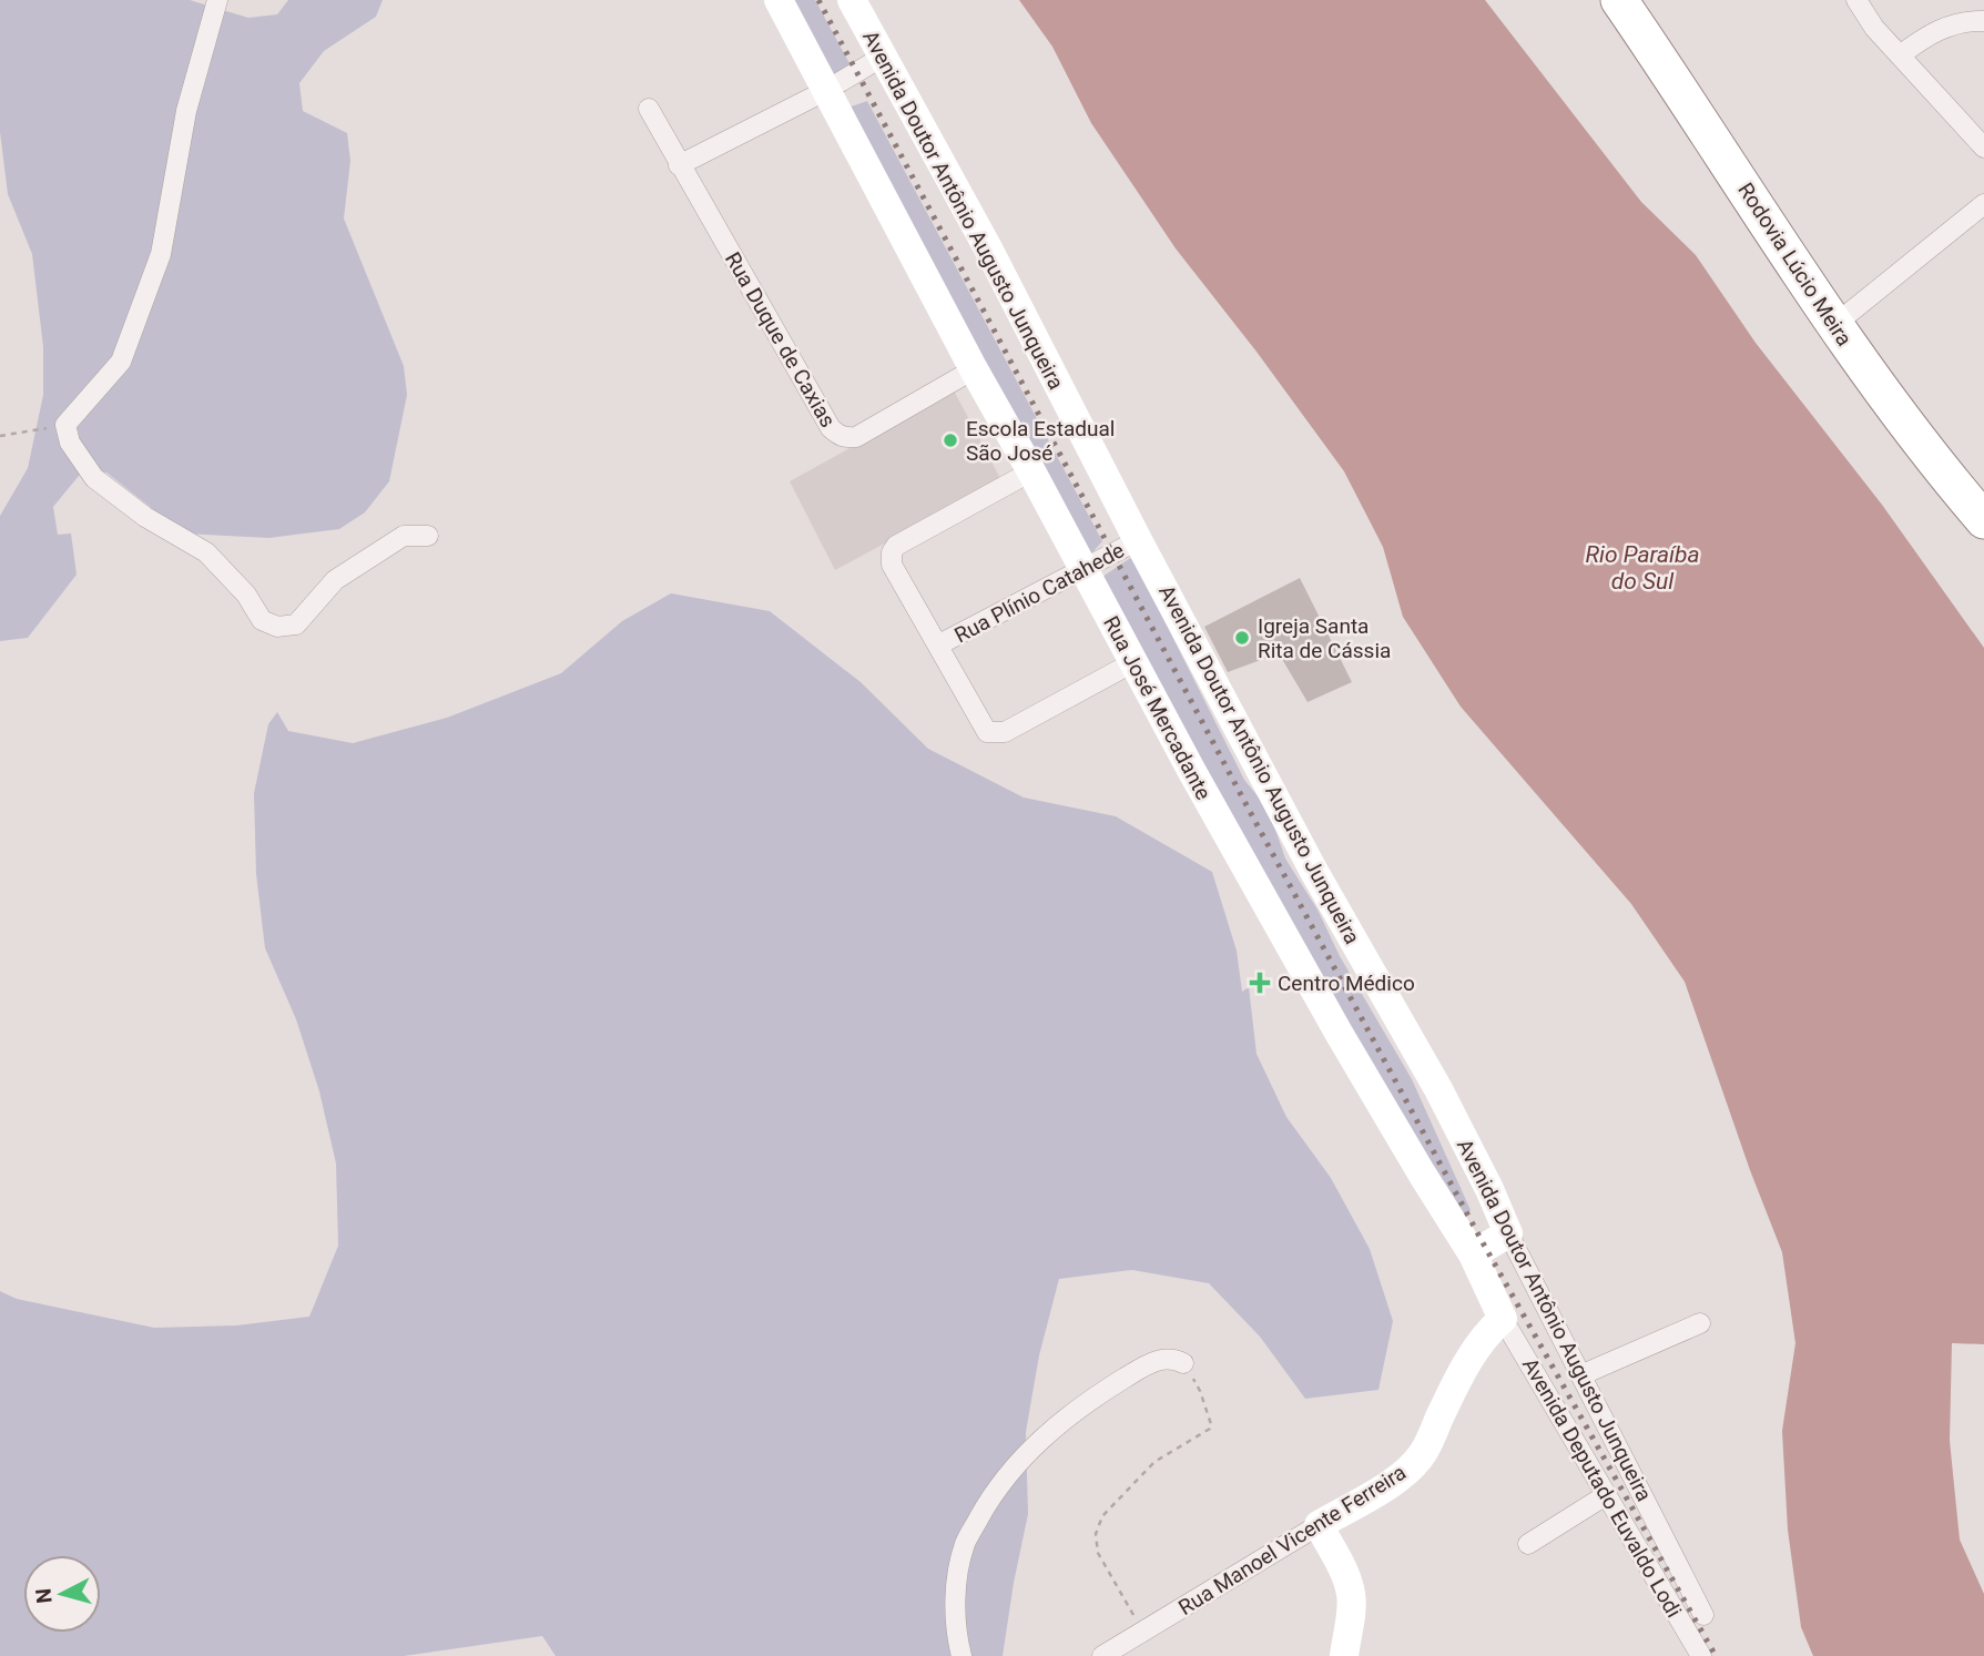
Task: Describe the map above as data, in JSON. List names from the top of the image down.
{
  "streets": {
    "highway": ["Rodovia Lúcio Meira"],
    "street": [
      "Avenida Doutor Antônio Augusto Junqueira",
      "Rua Duque de Caxias",
      "Rua Plínio Catahede",
      "Rua José Mercadante",
      "Avenida Deputado Euvaldo Lodi",
      "Rua Manoel Vicente Ferreira"
    ]
  },
  "crossings": [
    ["Avenida Doutor Antônio Augusto Junqueira", "Rua Plínio Catahede"],
    ["Rua Duque de Caxias", "Rua José Mercadante"],
    ["Rua Plínio Catahede", "Rua José Mercadante"],
    ["Rua José Mercadante", "Avenida Deputado Euvaldo Lodi"],
    ["Rua José Mercadante", "Rua Manoel Vicente Ferreira"],
    ["Avenida Deputado Euvaldo Lodi", "Rua Manoel Vicente Ferreira"]
  ],
  "water": ["Rio Paraíba do Sul"],
  "places": {
    "other": ["Escola Estadual São José", "Igreja Santa Rita de Cássia"],
    "health": ["Centro Médico"]
  },
  "north": "left"
}
